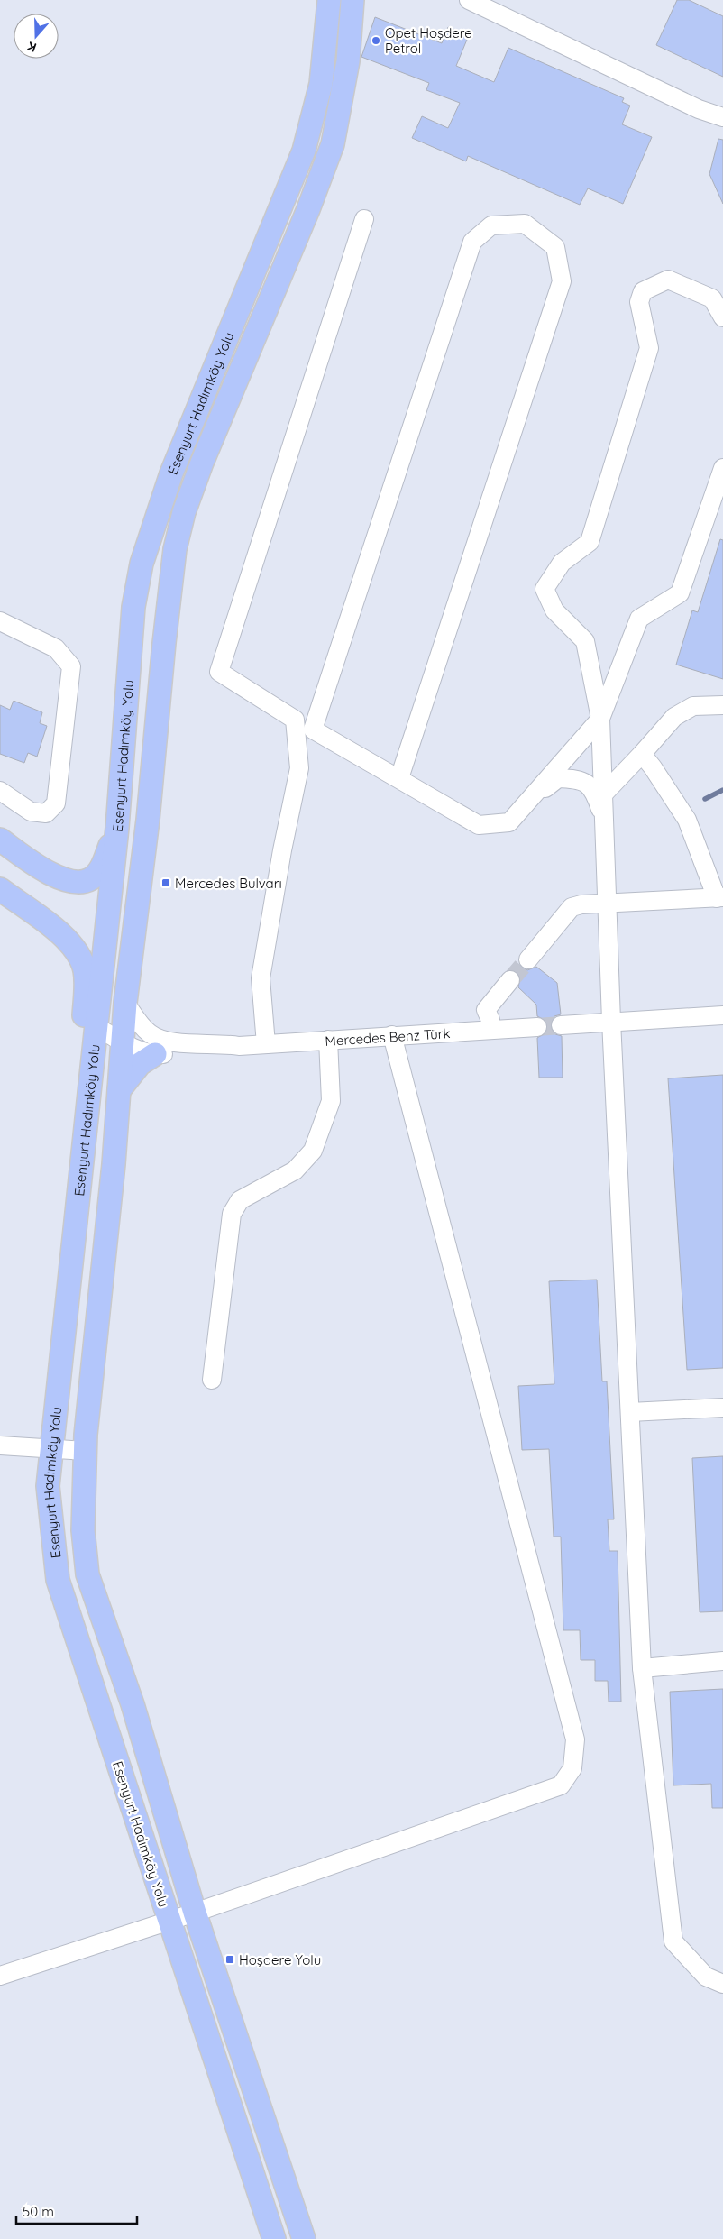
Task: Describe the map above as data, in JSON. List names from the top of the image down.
{
  "streets": {
    "main road": ["Esenyurt Hadımköy Yolu"],
    "street": ["Mercedes Benz Türk"]
  },
  "crossings": [
    ["Esenyurt Hadımköy Yolu", "Mercedes Benz Türk"]
  ],
  "places": {
    "other": ["Opet Hoşdere Petrol"],
    "transit": ["Mercedes Bulvarı", "Hoşdere Yolu"]
  },
  "scale_bar": "50 m",
  "north": "bottom"
}
